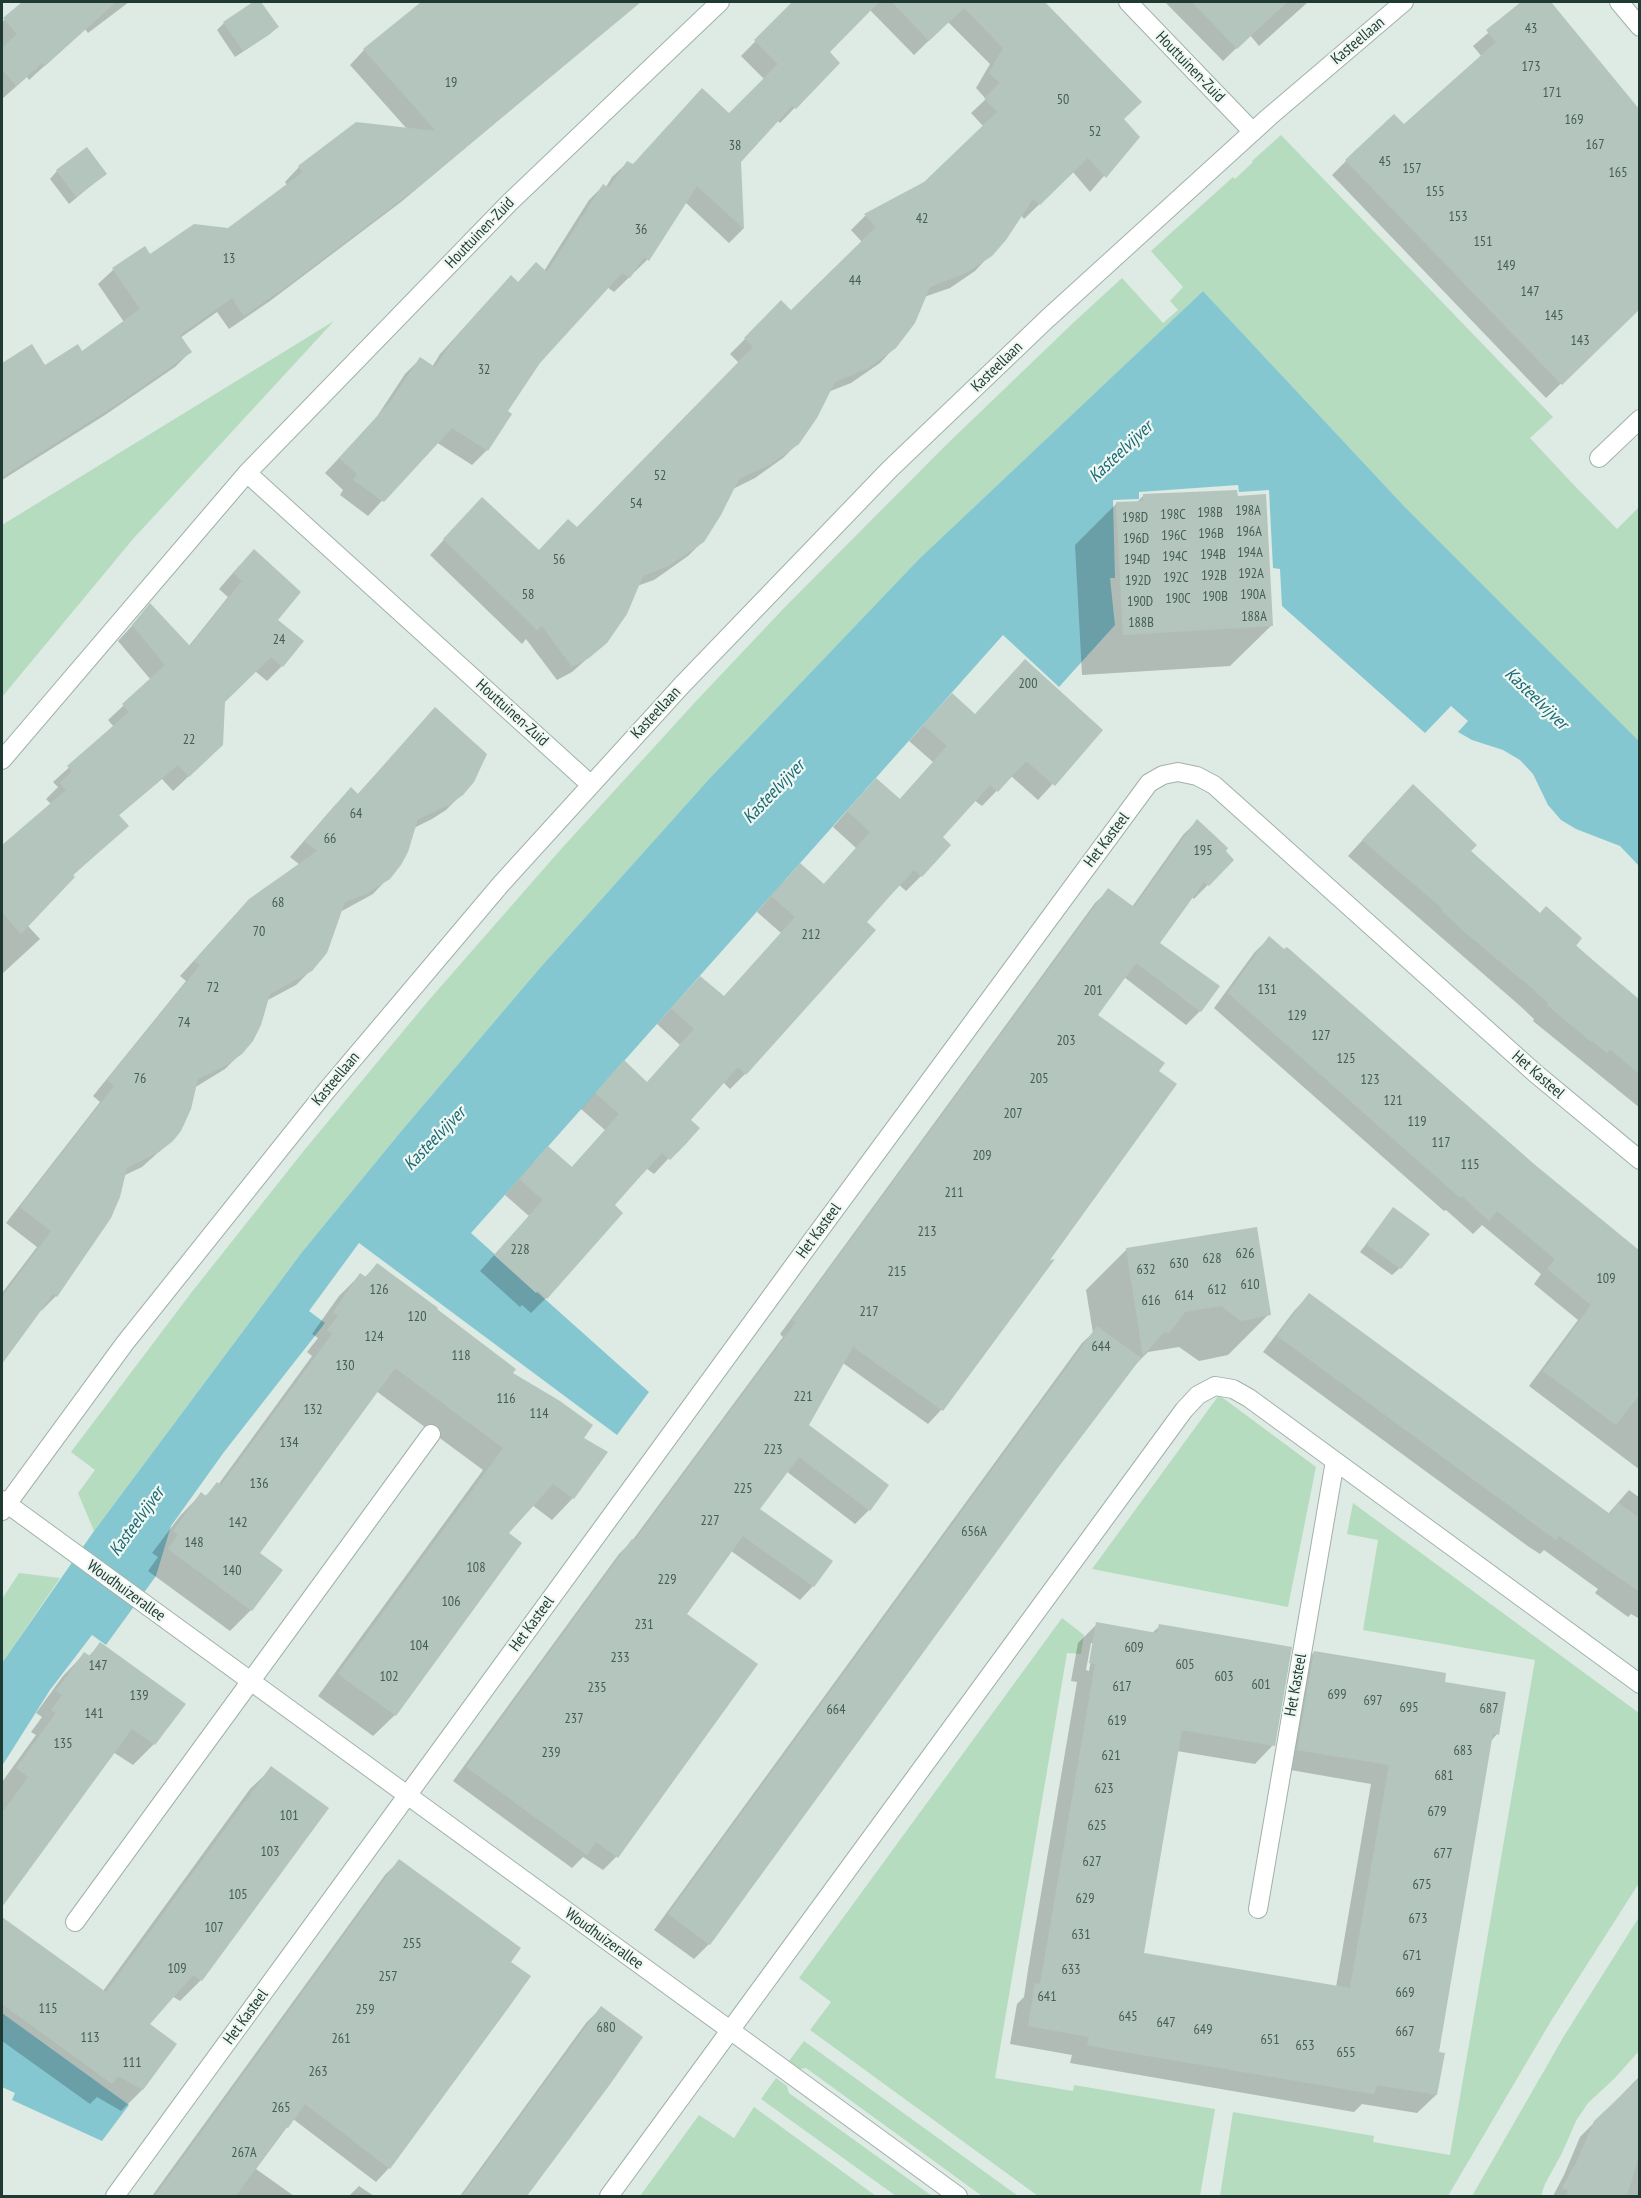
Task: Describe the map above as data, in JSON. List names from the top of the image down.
{
  "streets": {
    "street": [
      "Kasteellaan",
      "Houttuinen-Zuid",
      "Het Kasteel",
      "Woudhuizerallee"
    ]
  },
  "crossings": [
    ["Kasteellaan", "Houttuinen-Zuid"],
    ["Kasteellaan", "Woudhuizerallee"],
    ["Het Kasteel", "Woudhuizerallee"]
  ],
  "water": ["Kasteelvijver"],
  "house_numbers": [
    "43",
    "173",
    "19",
    "171",
    "50",
    "169",
    "52",
    "167",
    "38",
    "45",
    "157",
    "165",
    "155",
    "153",
    "42",
    "36",
    "151",
    "13",
    "149",
    "44",
    "147",
    "145",
    "143",
    "32",
    "52",
    "54",
    "198A",
    "198B",
    "198C",
    "198D",
    "196A",
    "196B",
    "196C",
    "196D",
    "194A",
    "194B",
    "194C",
    "56",
    "194D",
    "192A",
    "192B",
    "192C",
    "192D",
    "58",
    "190A",
    "190B",
    "190C",
    "190D",
    "188A",
    "188B",
    "24",
    "200",
    "22",
    "64",
    "66",
    "195",
    "68",
    "70",
    "212",
    "72",
    "131",
    "201",
    "129",
    "74",
    "127",
    "203",
    "125",
    "76",
    "205",
    "123",
    "121",
    "207",
    "119",
    "117",
    "209",
    "115",
    "211",
    "213",
    "228",
    "626",
    "628",
    "630",
    "632",
    "215",
    "109",
    "610",
    "126",
    "612",
    "614",
    "616",
    "217",
    "120",
    "124",
    "644",
    "118",
    "130",
    "221",
    "116",
    "132",
    "114",
    "134",
    "223",
    "136",
    "225",
    "227",
    "142",
    "656A",
    "148",
    "108",
    "140",
    "229",
    "106",
    "231",
    "104",
    "609",
    "233",
    "605",
    "147",
    "102",
    "603",
    "601",
    "617",
    "235",
    "699",
    "139",
    "697",
    "695",
    "687",
    "664",
    "141",
    "237",
    "619",
    "135",
    "683",
    "239",
    "621",
    "681",
    "623",
    "679",
    "101",
    "625",
    "103",
    "677",
    "627",
    "675",
    "105",
    "629",
    "673",
    "107",
    "631",
    "255",
    "671",
    "109",
    "633",
    "257",
    "669",
    "641",
    "115",
    "259",
    "645",
    "647",
    "680",
    "649",
    "667",
    "113",
    "261",
    "651",
    "653",
    "655",
    "111",
    "263",
    "265",
    "267A"
  ]
}
